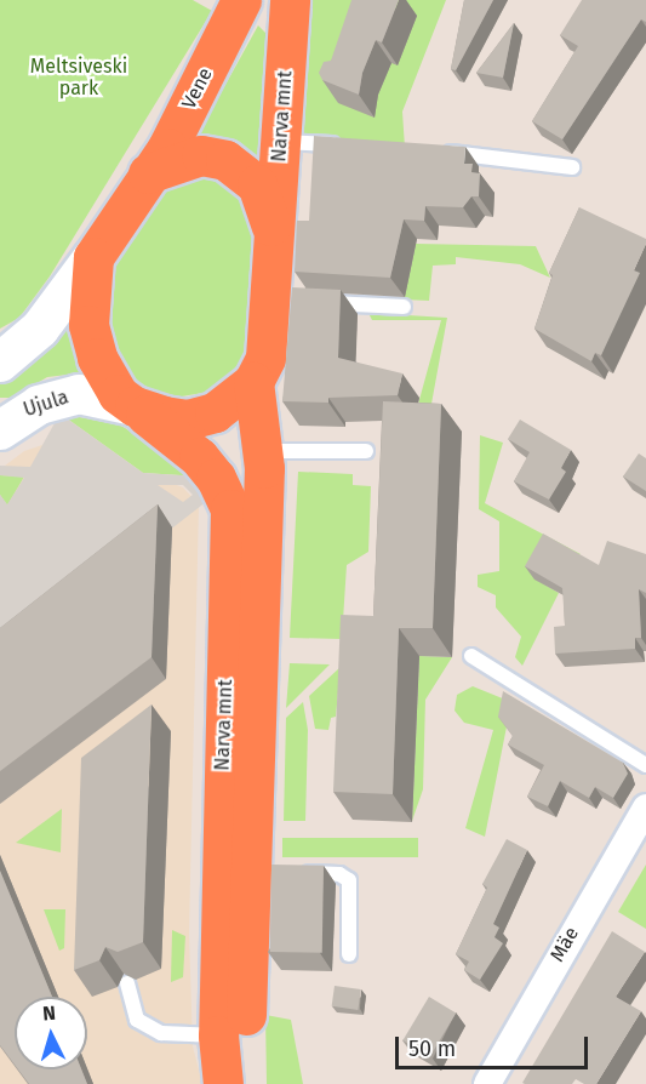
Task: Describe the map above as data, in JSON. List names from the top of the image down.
{
  "streets": {
    "highway": ["Vene", "Narva mnt"],
    "main road": ["Ujula"],
    "street": ["Mäe"]
  },
  "crossings": [
    ["Vene", "Narva mnt"],
    ["Vene", "Ujula"],
    ["Narva mnt", "Ujula"]
  ],
  "parks": ["Meltsiveski park"],
  "scale_bar": "50 m",
  "north": "top"
}
